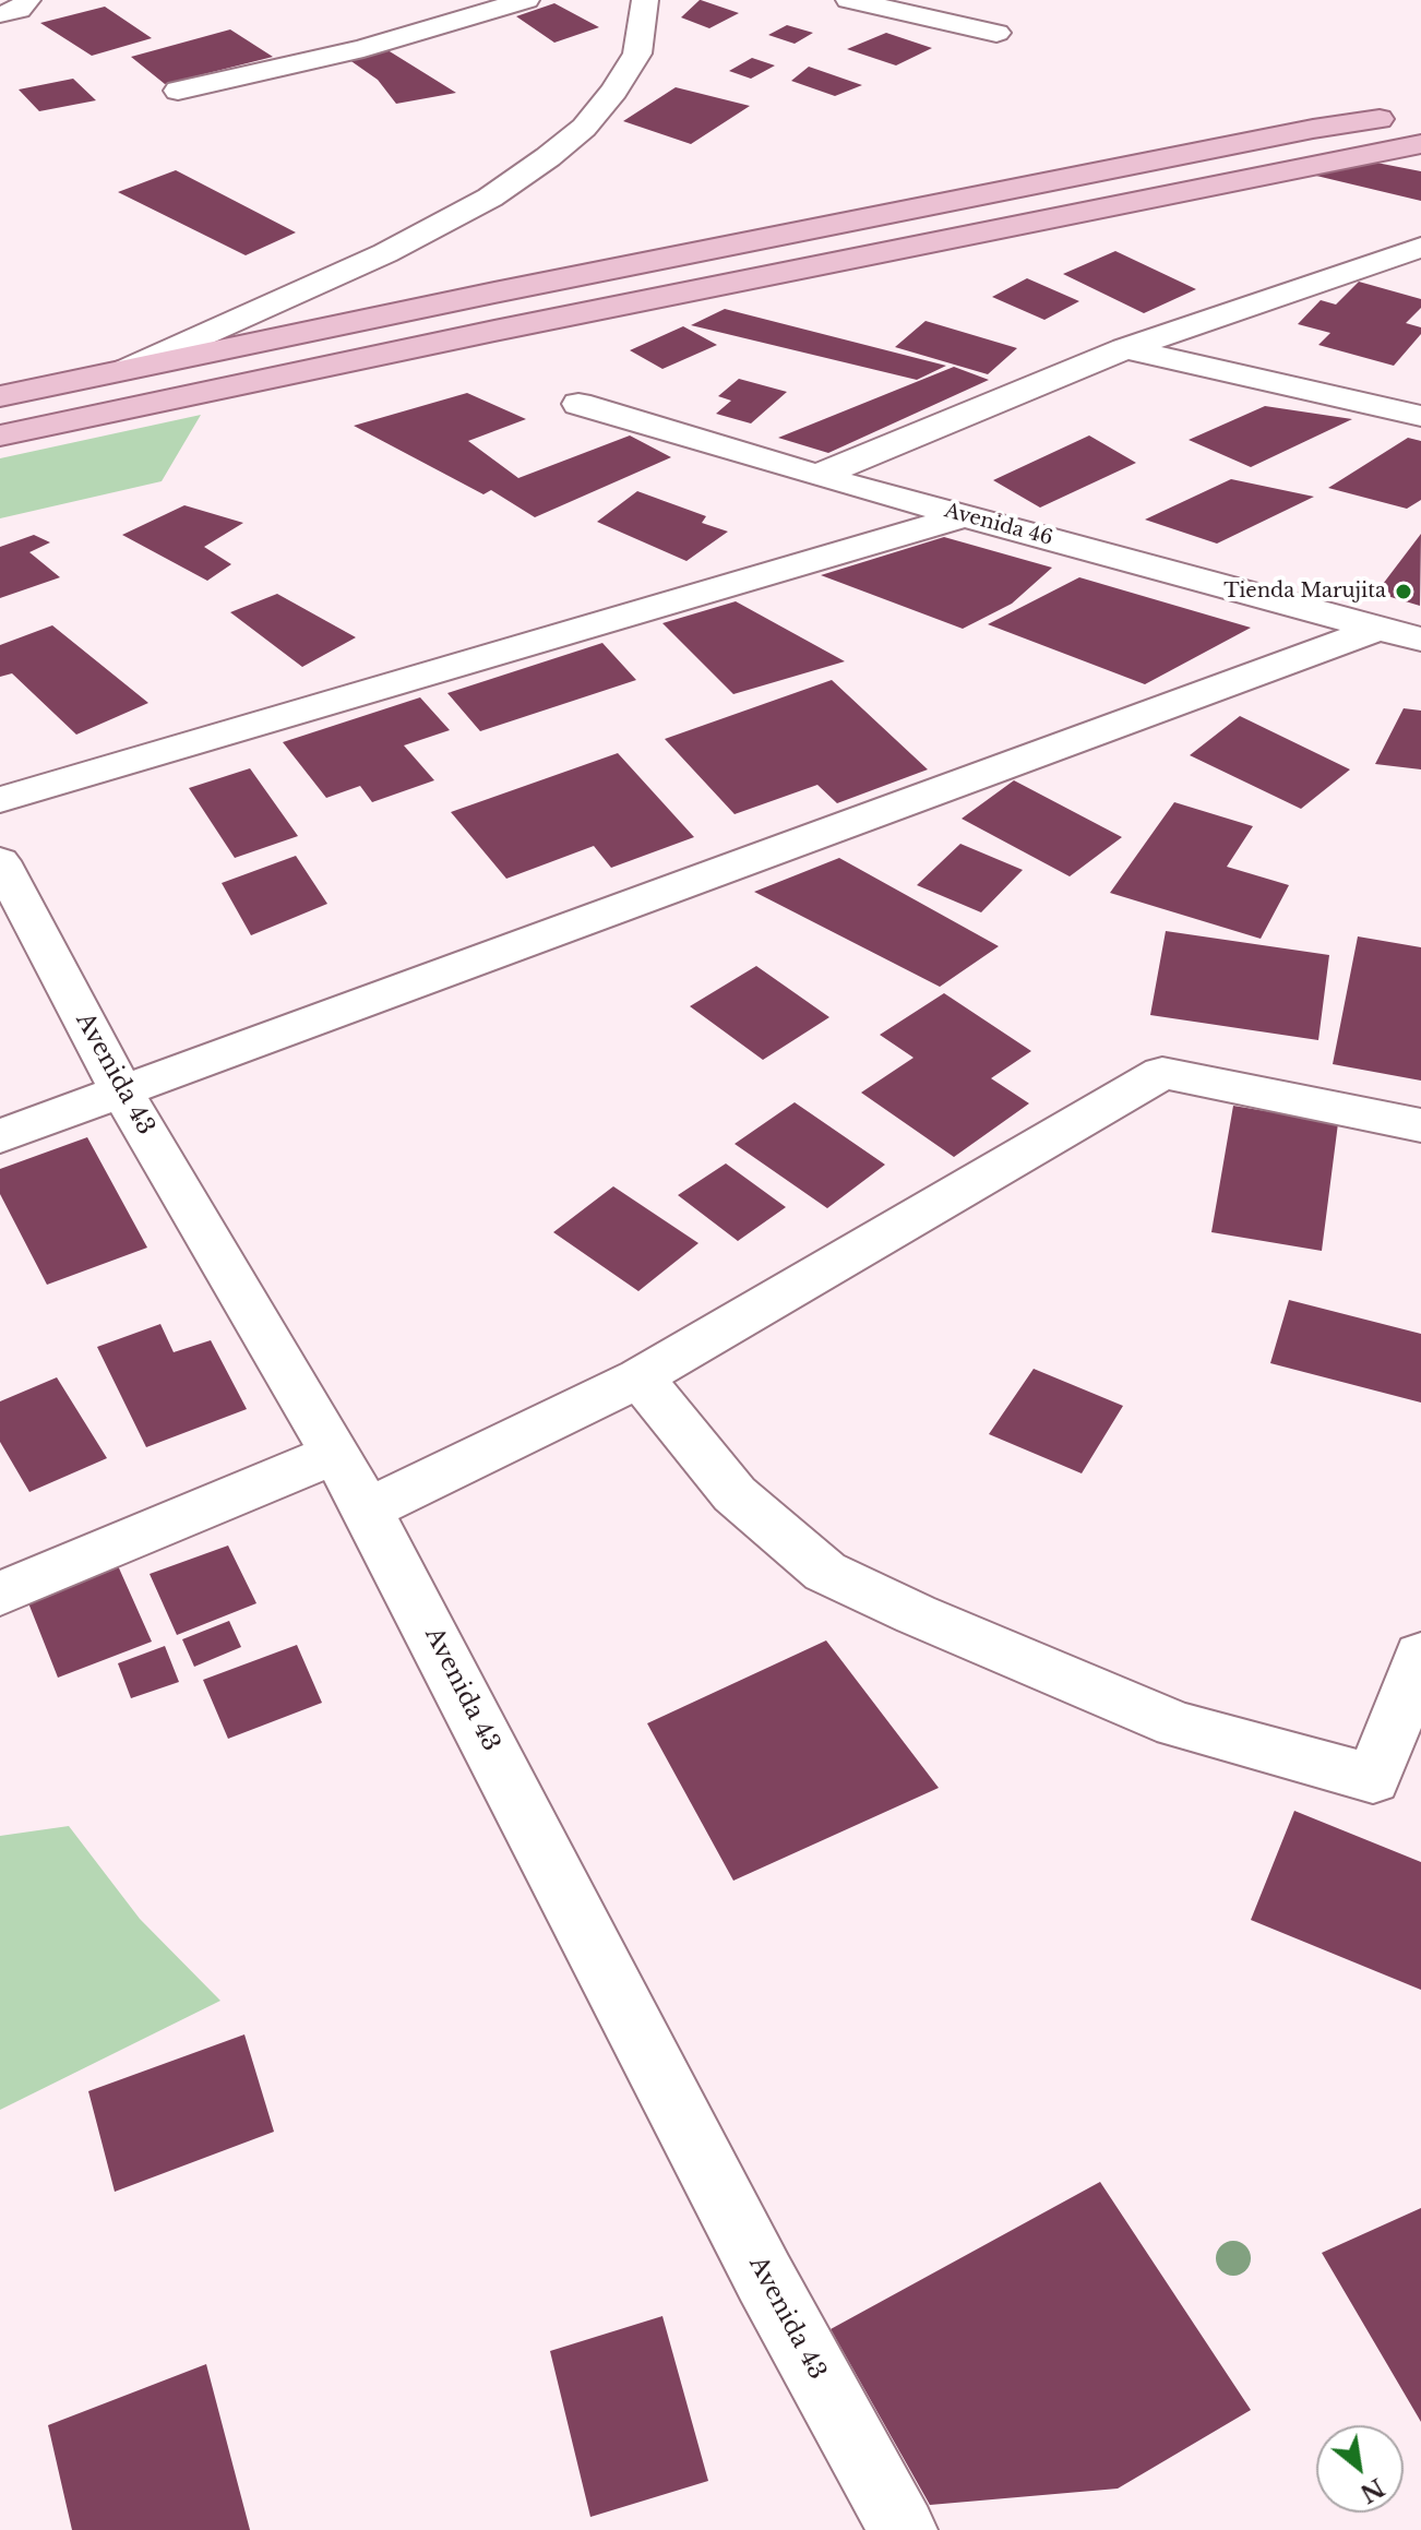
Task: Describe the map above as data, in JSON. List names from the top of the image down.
{
  "streets": {
    "street": ["Avenida 46", "Avenida 43"]
  },
  "places": ["Tienda Marujita"],
  "north": "bottom right"
}
